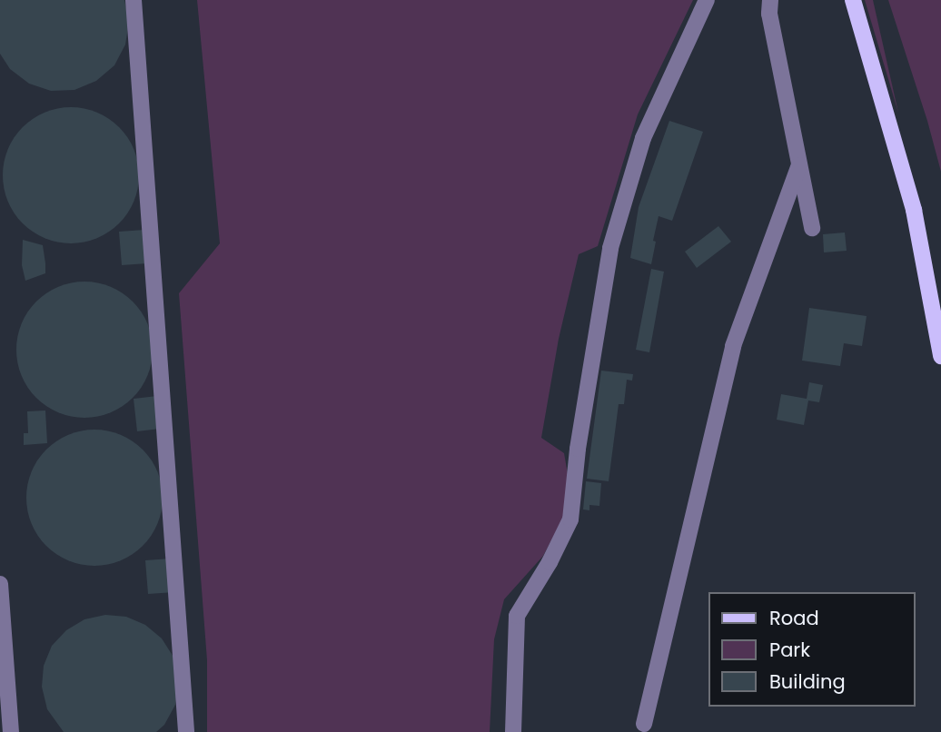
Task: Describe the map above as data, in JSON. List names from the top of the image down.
{
  "legend": ["Road", "Park", "Building"]
}
